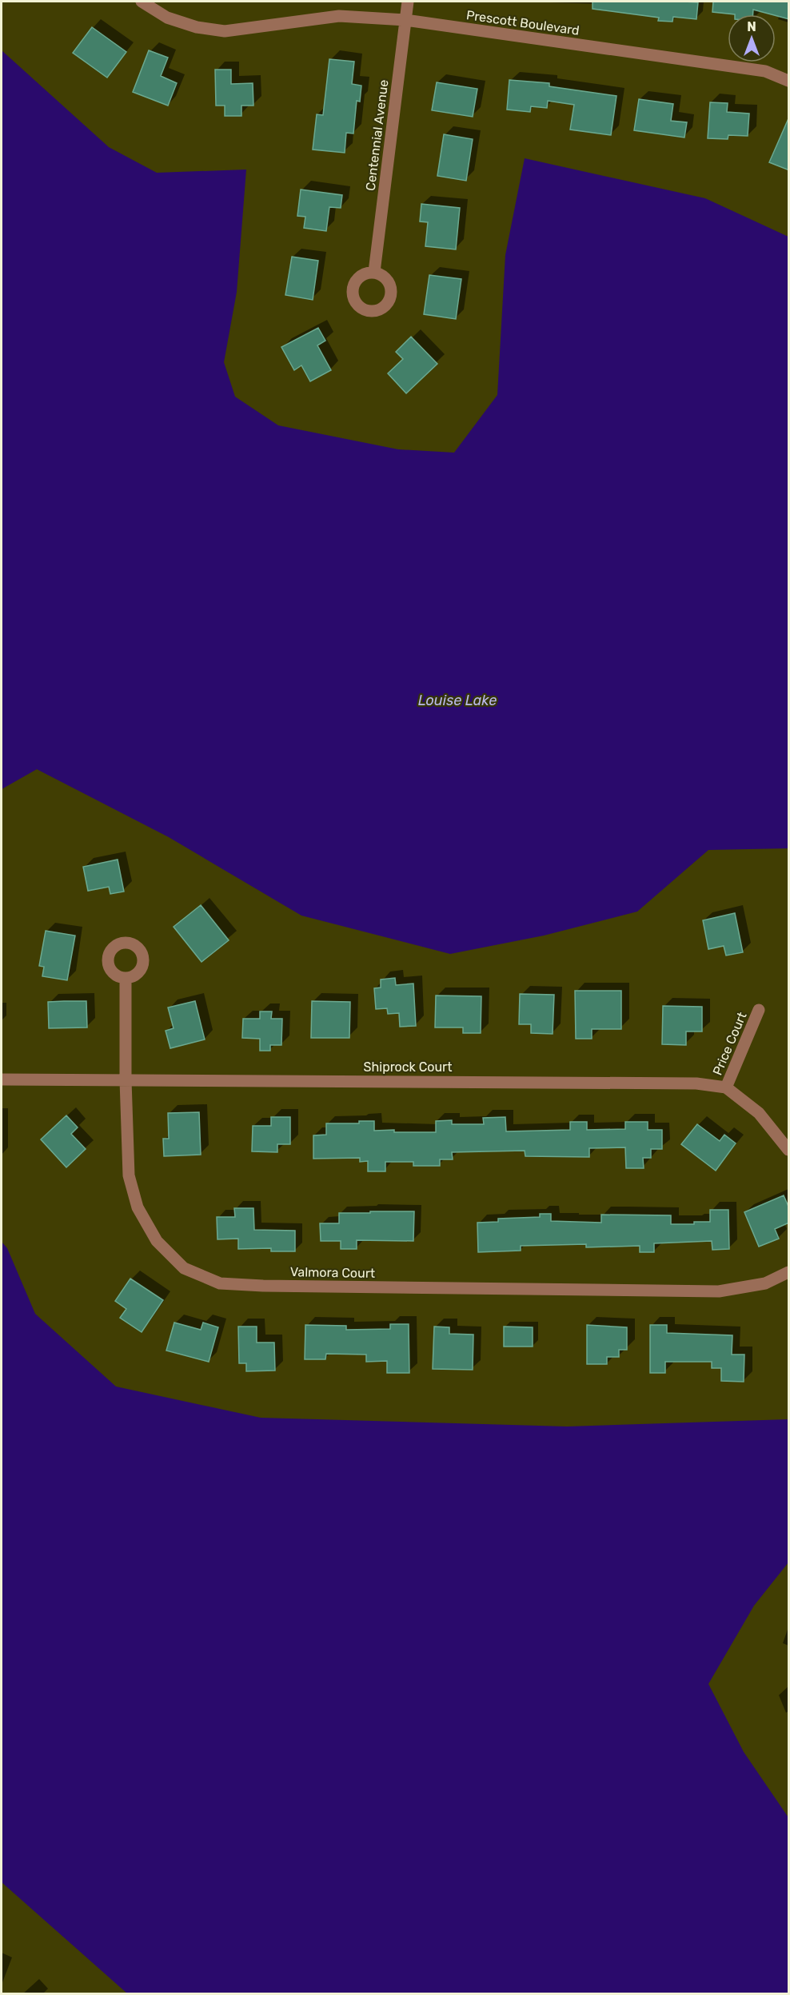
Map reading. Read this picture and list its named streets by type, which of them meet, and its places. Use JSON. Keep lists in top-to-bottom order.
{
  "streets": {
    "street": [
      "Prescott Boulevard",
      "Centennial Avenue",
      "Price Court",
      "Shiprock Court",
      "Valmora Court"
    ]
  },
  "crossings": [
    ["Prescott Boulevard", "Centennial Avenue"],
    ["Price Court", "Shiprock Court"],
    ["Shiprock Court", "Valmora Court"]
  ],
  "water": ["Louise Lake"],
  "north": "top"
}
